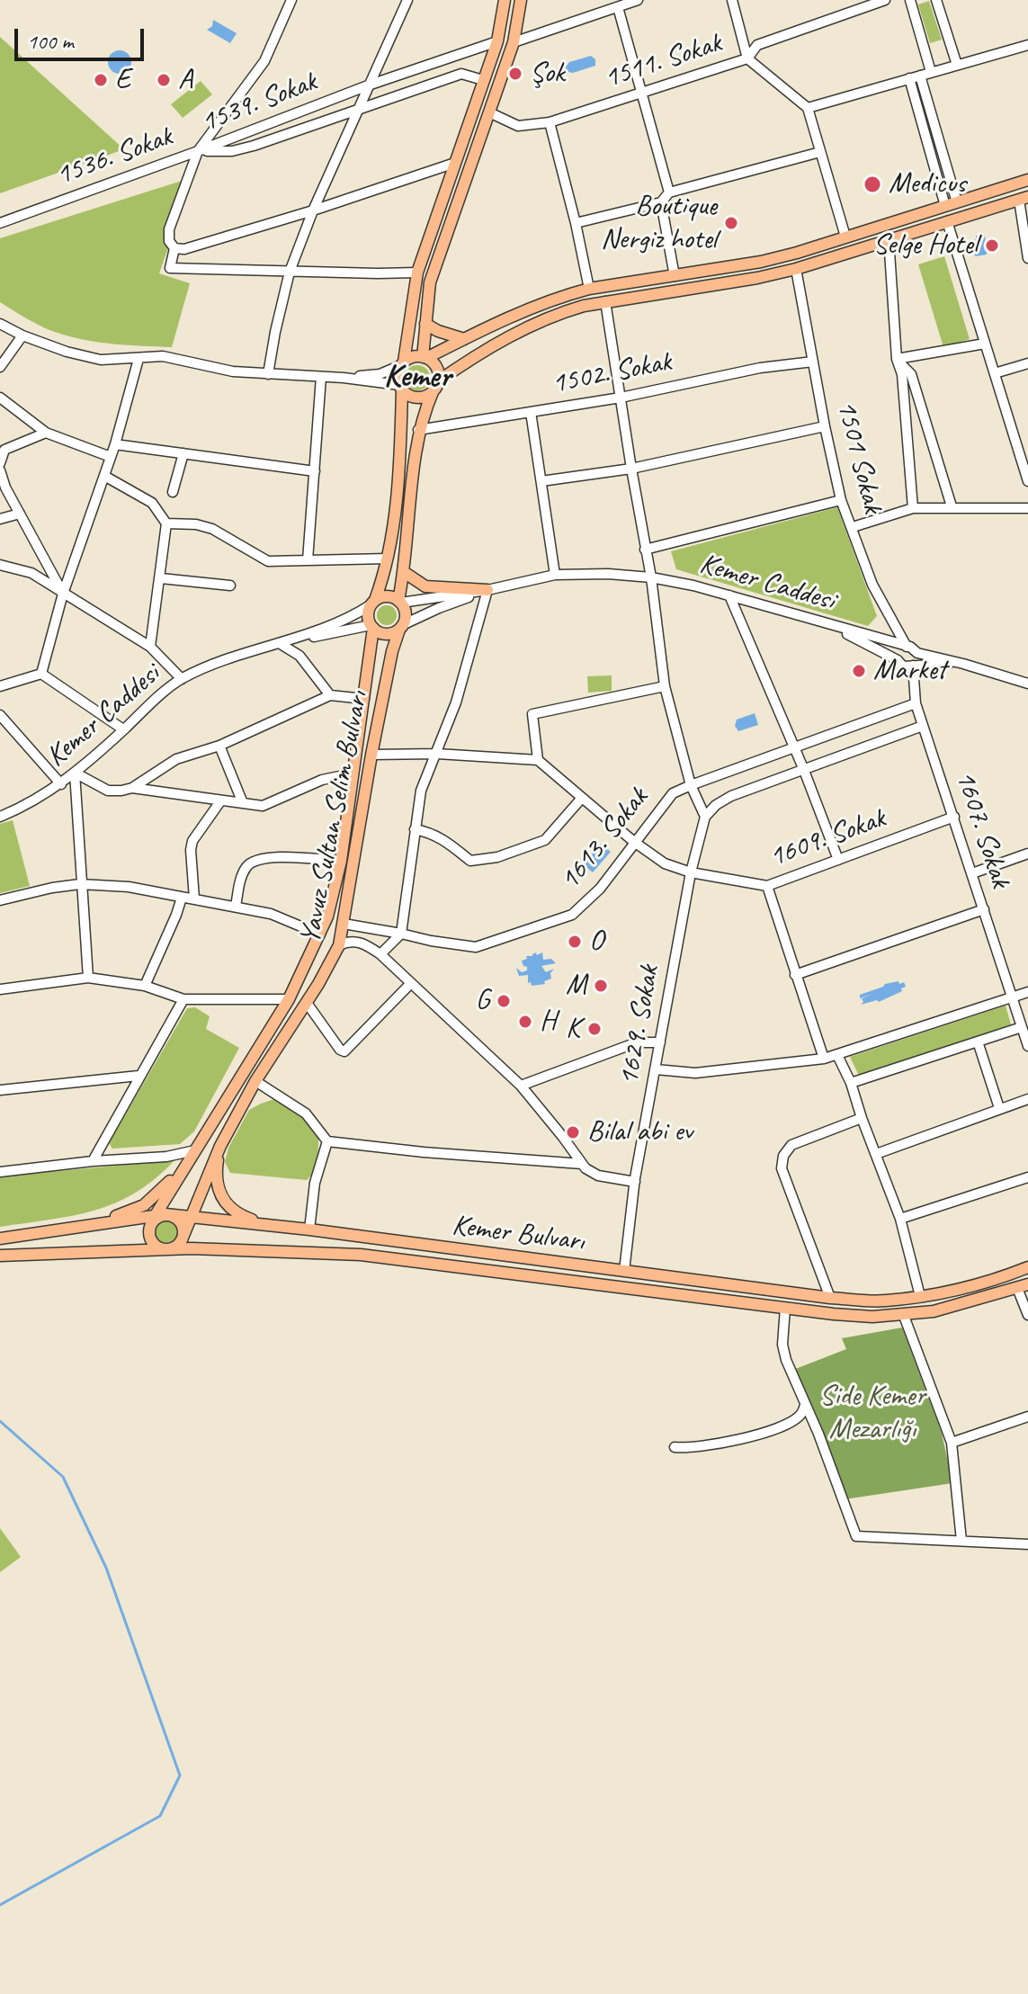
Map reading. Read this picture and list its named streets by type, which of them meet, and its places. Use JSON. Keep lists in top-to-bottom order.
{
  "streets": {
    "main road": ["Yavuz Sultan Selim Bulvarı", "Kemer Bulvarı"],
    "street": [
      "1511. Sokak",
      "1539. Sokak",
      "1536. Sokak",
      "1502. Sokak",
      "1501 Sokak",
      "Kemer Caddesi",
      "1607. Sokak",
      "1609. Sokak",
      "1613. Sokak",
      "1629. Sokak"
    ]
  },
  "crossings": [
    ["1539. Sokak", "1536. Sokak"],
    ["1502. Sokak", "1501 Sokak"],
    ["1501 Sokak", "Kemer Caddesi"],
    ["Kemer Caddesi", "Yavuz Sultan Selim Bulvarı"],
    ["Yavuz Sultan Selim Bulvarı", "1613. Sokak"],
    ["Yavuz Sultan Selim Bulvarı", "Kemer Bulvarı"],
    ["1607. Sokak", "1609. Sokak"],
    ["1607. Sokak", "1613. Sokak"],
    ["1609. Sokak", "1613. Sokak"],
    ["1609. Sokak", "1629. Sokak"],
    ["1629. Sokak", "Kemer Bulvarı"]
  ],
  "districts": ["Kemer"],
  "parks": ["Side Kemer Mezarlığı"],
  "places": [
    "Şok",
    "E",
    "A",
    "Medicus",
    "Boutique Nergiz hotel",
    "Selge Hotel",
    "Market",
    "O",
    "M",
    "G",
    "H",
    "K",
    "Bilal abi ev"
  ],
  "scale_bar": "100 m"
}
